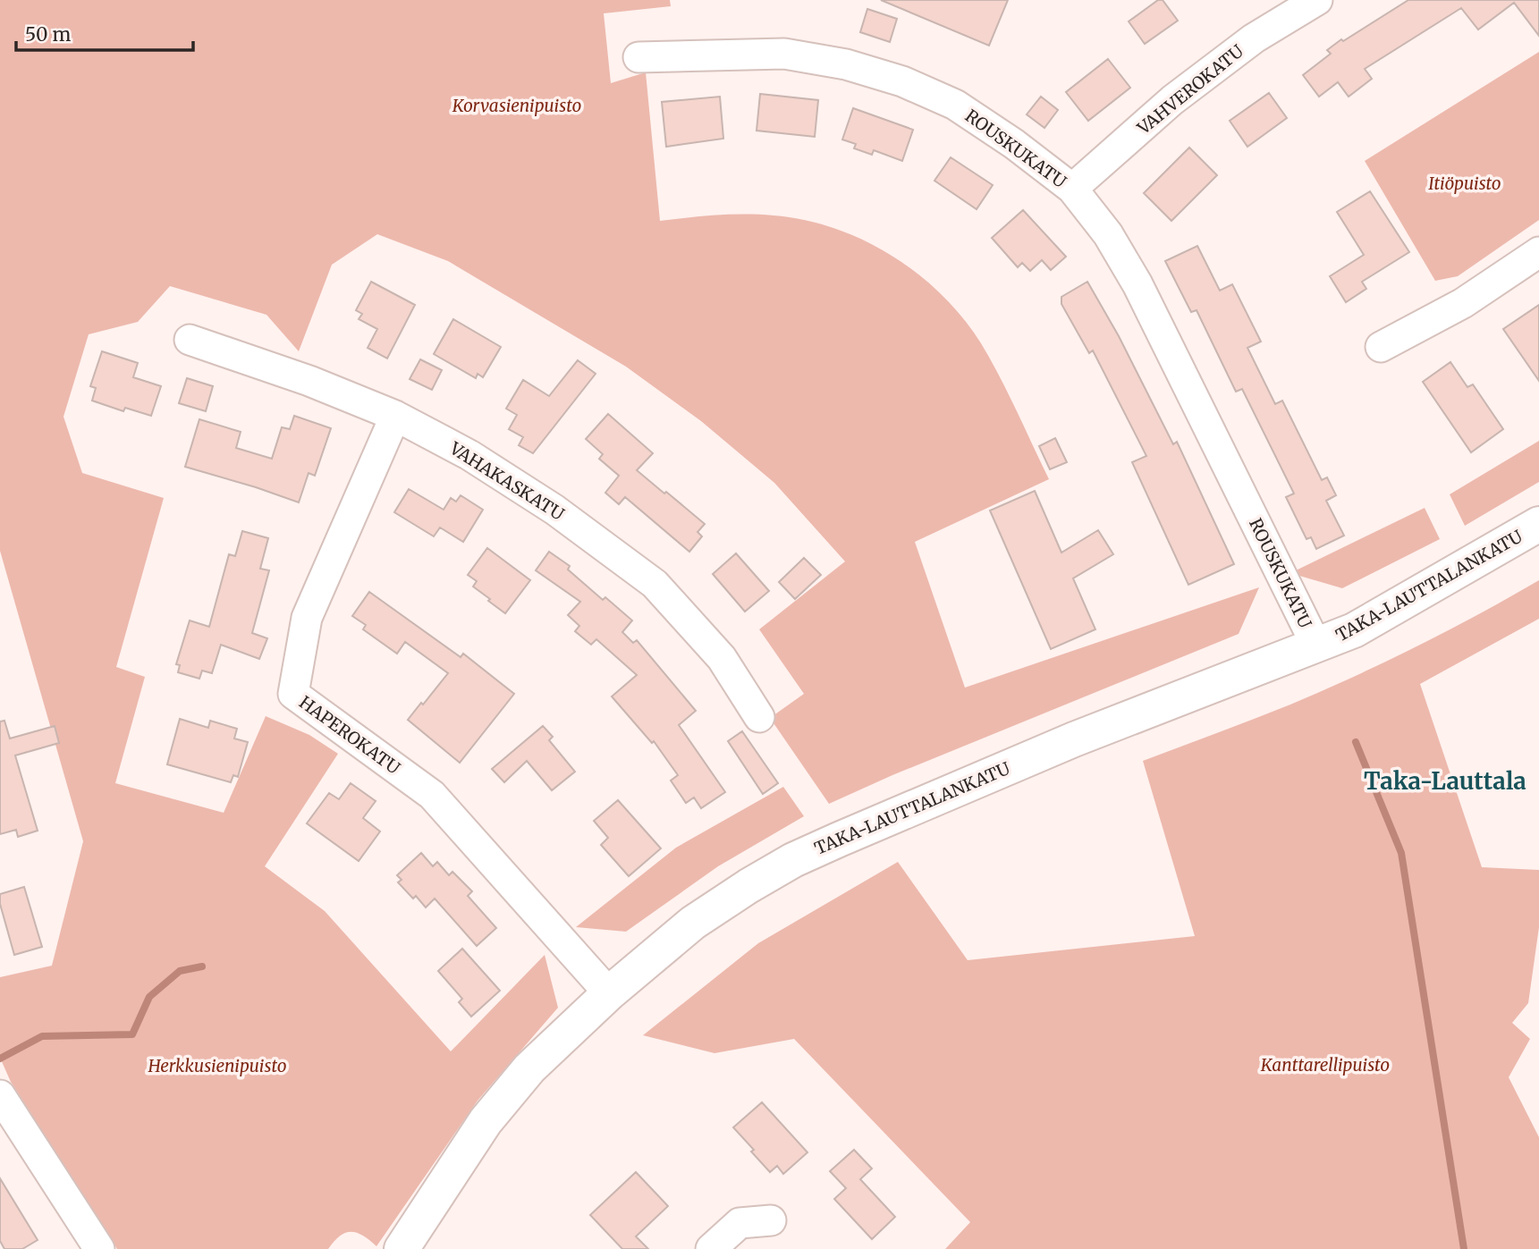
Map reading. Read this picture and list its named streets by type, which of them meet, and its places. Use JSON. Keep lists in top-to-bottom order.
{
  "streets": {
    "main road": ["TAKA-LAUTTALANKATU"],
    "street": [
      "VAHVEROKATU",
      "ROUSKUKATU",
      "VAHAKASKATU",
      "HAPEROKATU"
    ]
  },
  "crossings": [
    ["VAHVEROKATU", "ROUSKUKATU"],
    ["ROUSKUKATU", "TAKA-LAUTTALANKATU"],
    ["VAHAKASKATU", "HAPEROKATU"],
    ["TAKA-LAUTTALANKATU", "HAPEROKATU"]
  ],
  "districts": ["Taka-Lauttala"],
  "parks": [
    "Korvasienipuisto",
    "Itiöpuisto",
    "Kanttarellipuisto",
    "Herkkusienipuisto"
  ],
  "scale_bar": "50 m"
}
